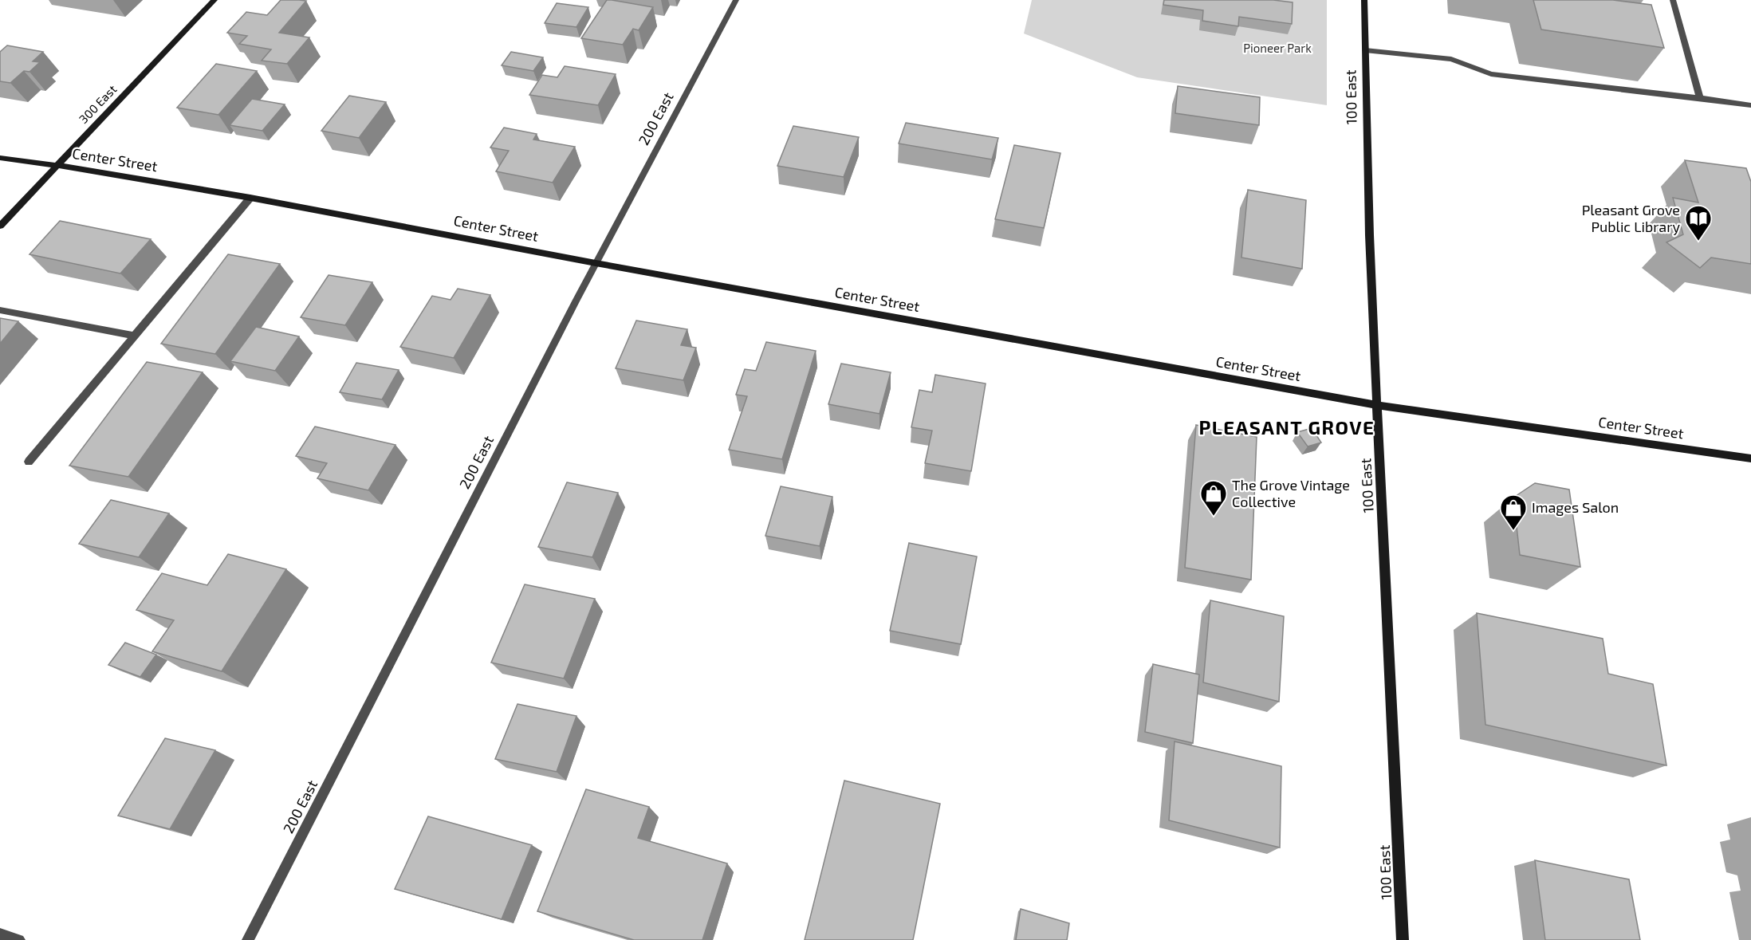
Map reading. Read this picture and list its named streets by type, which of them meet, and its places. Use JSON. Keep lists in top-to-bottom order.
{
  "streets": {
    "street": [
      "100 East",
      "300 East",
      "200 East",
      "Center Street"
    ]
  },
  "crossings": [
    ["100 East", "Center Street"],
    ["300 East", "Center Street"],
    ["200 East", "Center Street"]
  ],
  "districts": ["PLEASANT GROVE"],
  "parks": ["Pioneer Park"],
  "places": {
    "library": ["Pleasant Grove Public Library"],
    "shop": ["The Grove Vintage Collective", "Images Salon"]
  }
}
